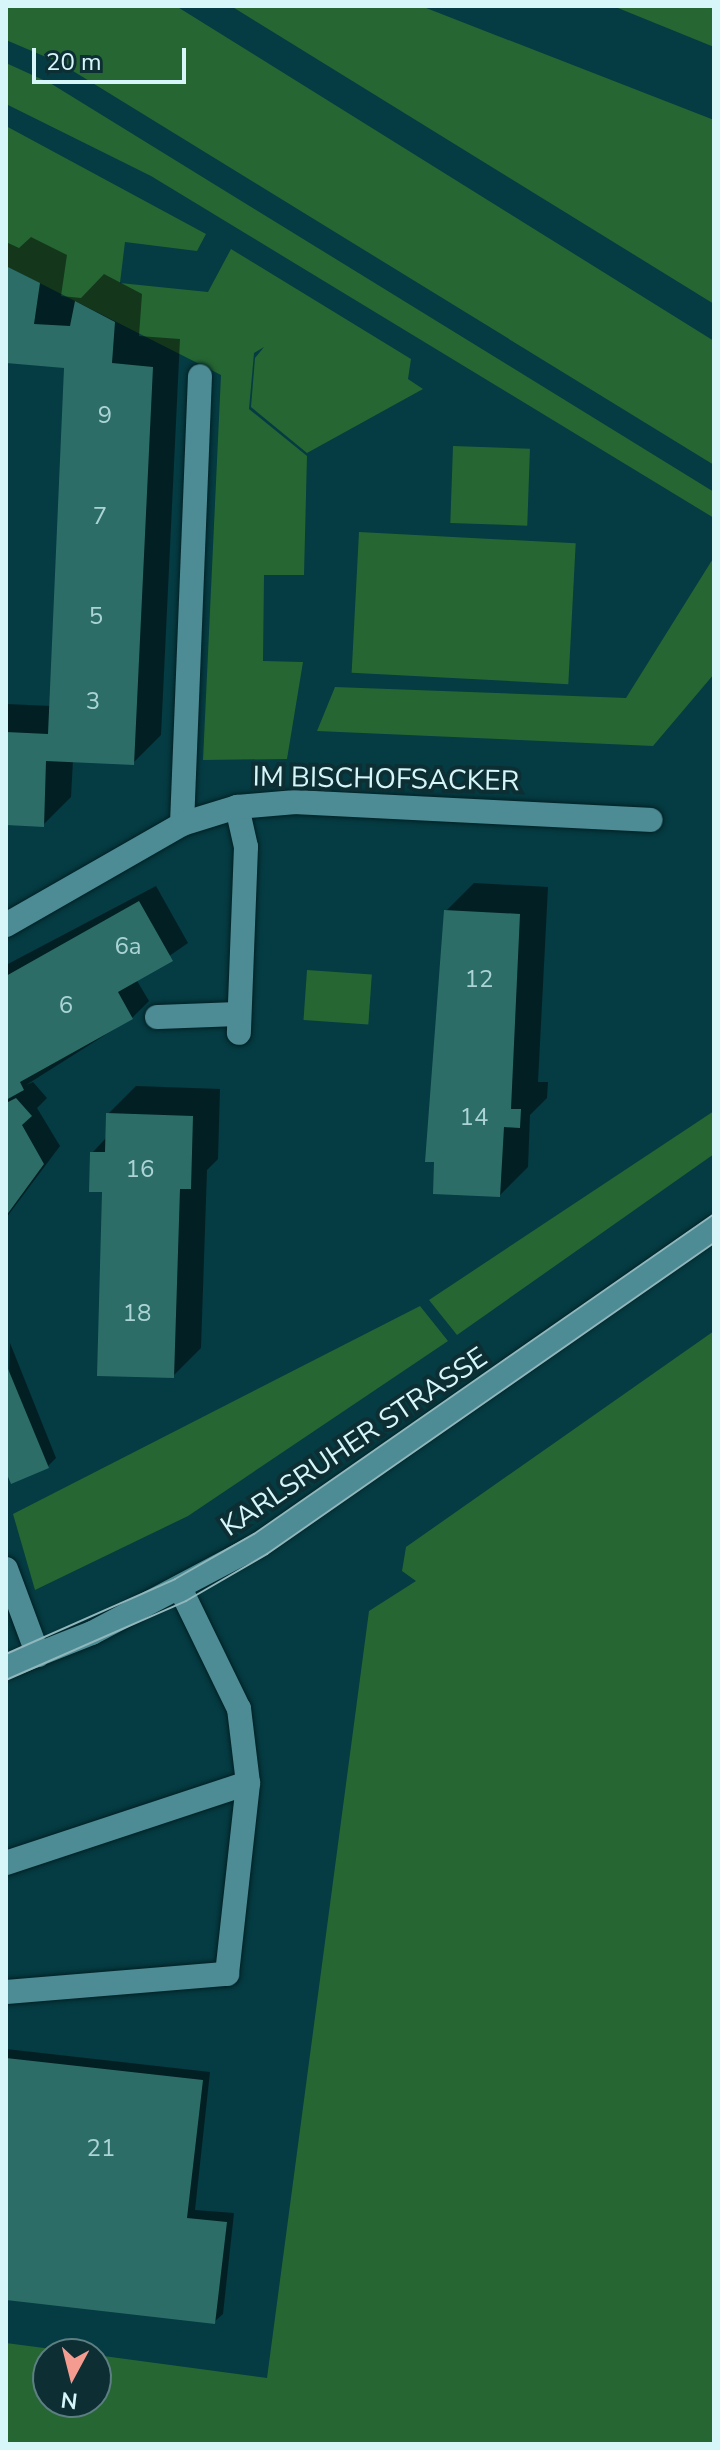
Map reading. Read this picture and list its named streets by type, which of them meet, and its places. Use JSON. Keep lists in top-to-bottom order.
{
  "streets": {
    "street": ["IM BISCHOFSACKER", "KARLSRUHER STRASSE"]
  },
  "house_numbers": [
    "9",
    "7",
    "5",
    "3",
    "6a",
    "12",
    "6",
    "14",
    "16",
    "18",
    "21"
  ],
  "scale_bar": "20 m",
  "north": "bottom"
}
